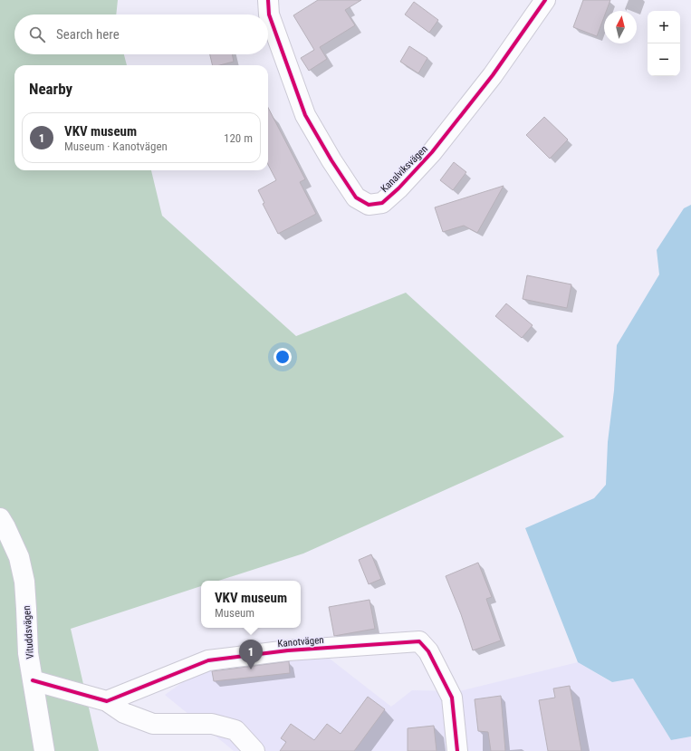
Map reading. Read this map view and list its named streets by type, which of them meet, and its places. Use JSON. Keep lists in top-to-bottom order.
{
  "streets": {
    "street": ["Kanalviksvägen", "Vituddsvägen", "Kanotvägen"]
  },
  "north": "top",
  "page": {
    "map_buttons": ["+", "−"],
    "search": "Search here",
    "heading": "Nearby",
    "list": [
      {
        "mark": "1",
        "name": "VKV museum",
        "note": "Museum · Kanotvägen",
        "value": "120 m"
      }
    ],
    "popup": ["VKV museum", "Museum"],
    "pins": "1"
  }
}
